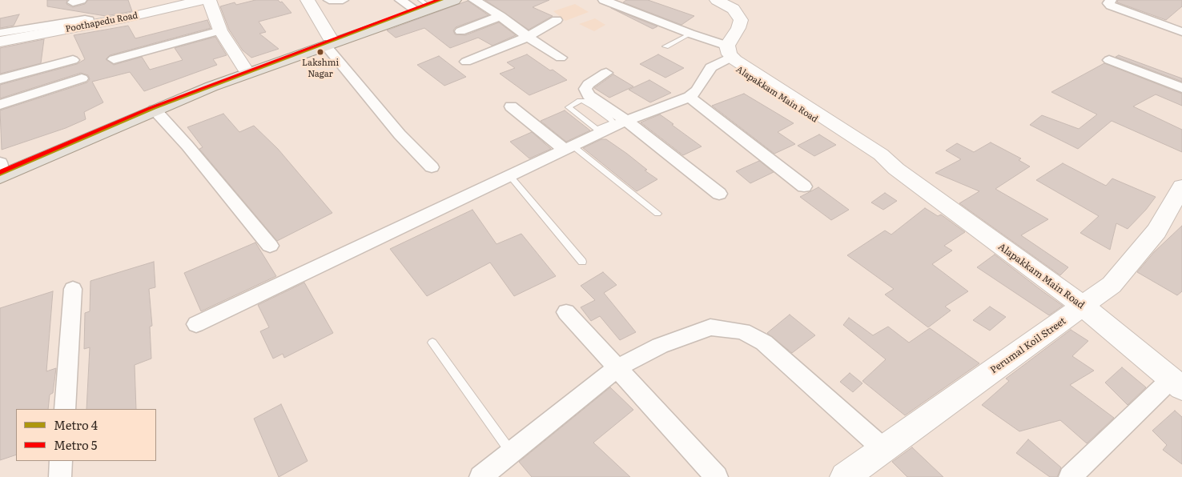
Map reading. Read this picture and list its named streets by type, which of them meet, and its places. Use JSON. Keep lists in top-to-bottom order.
{
  "streets": {
    "street": ["Poothapedu Road", "Alapakkam Main Road", "Perumal Koil Street"]
  },
  "crossings": [
    ["Alapakkam Main Road", "Perumal Koil Street"]
  ],
  "places": ["Lakshmi Nagar"],
  "lines": ["metro line 4", "metro line 5"],
  "legend": ["Metro 4", "Metro 5"]
}
